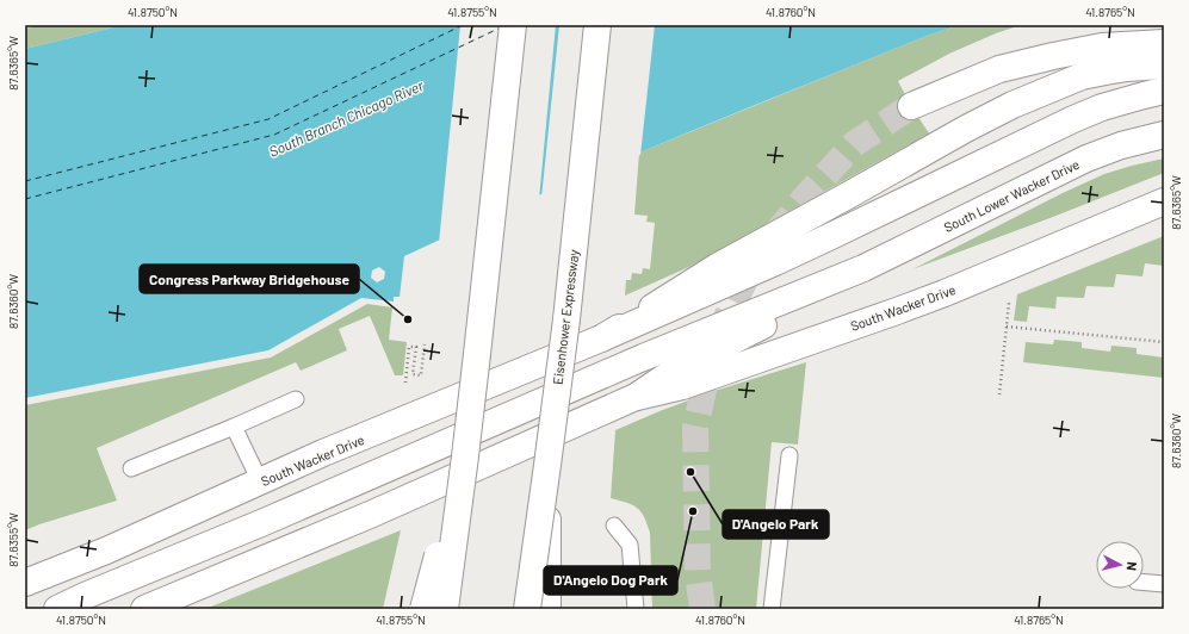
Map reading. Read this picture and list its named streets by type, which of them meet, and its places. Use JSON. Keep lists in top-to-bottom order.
{
  "streets": {
    "main road": ["South Lower Wacker Drive", "South Wacker Drive", "Eisenhower Expressway"]
  },
  "water": ["South Branch Chicago River"],
  "places": ["Congress Parkway Bridgehouse", "D'Angelo Park", "D'Angelo Dog Park"],
  "north": "right",
  "coordinates": [
    "41.8750°N",
    "41.8755°N",
    "41.8760°N",
    "41.8765°N",
    "87.6365°W",
    "87.6360°W",
    "87.6355°W"
  ]
}
